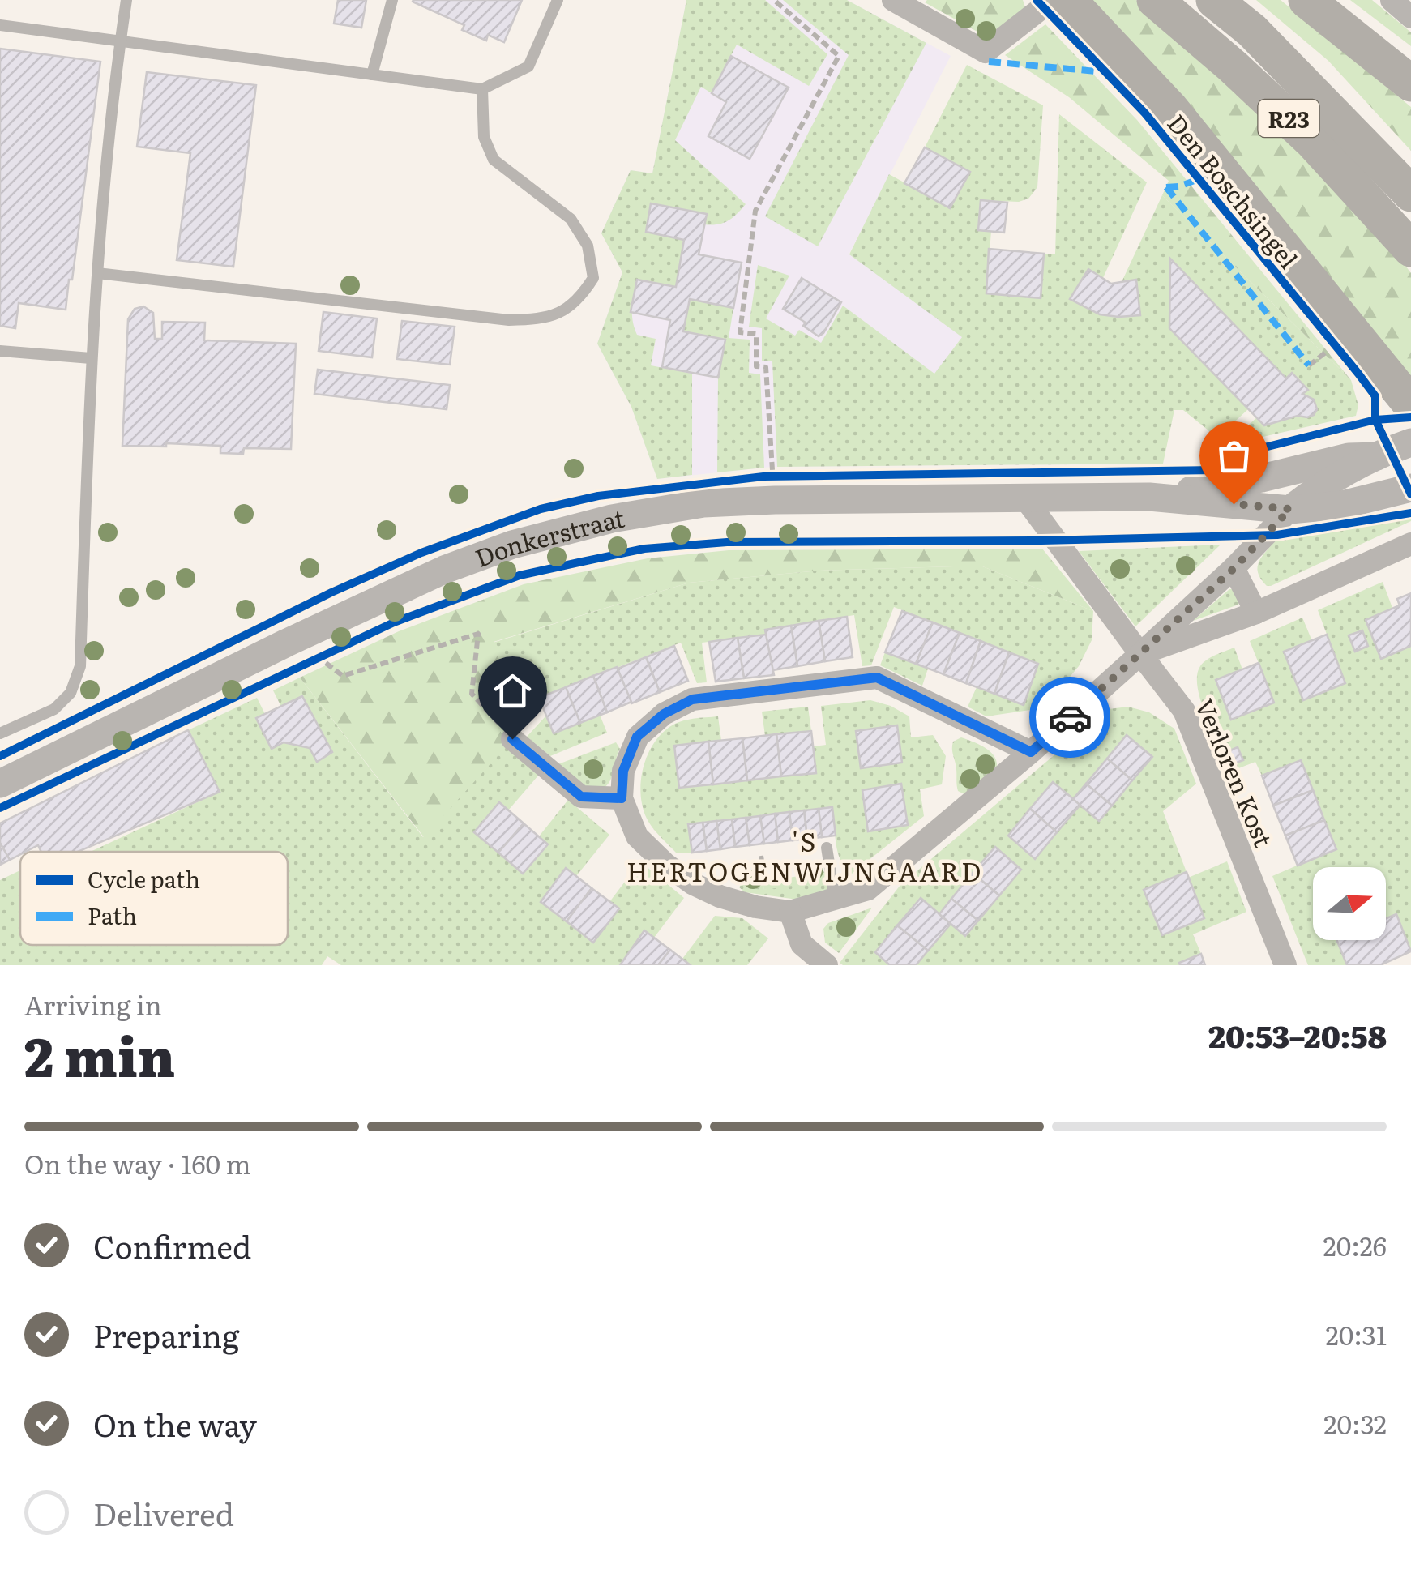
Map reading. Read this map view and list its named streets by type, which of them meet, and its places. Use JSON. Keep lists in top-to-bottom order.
{
  "streets": {
    "main road": ["R23"],
    "street": ["Donkerstraat", "Verloren Kost"],
    "cycle path": ["Den Boschsingel"]
  },
  "crossings": [
    ["Donkerstraat", "Verloren Kost"]
  ],
  "districts": ["'S HERTOGENWIJNGAARD"],
  "legend": ["Cycle path", "Path"],
  "north": "right",
  "page": {
    "heading": ["2 min", "Arriving in", "20:53–20:58"],
    "bar": "On the way · 160 m",
    "list": [
      ["Confirmed", "20:26"],
      ["Preparing", "20:31"],
      ["On the way", "20:32"],
      "Delivered"
    ]
  }
}
